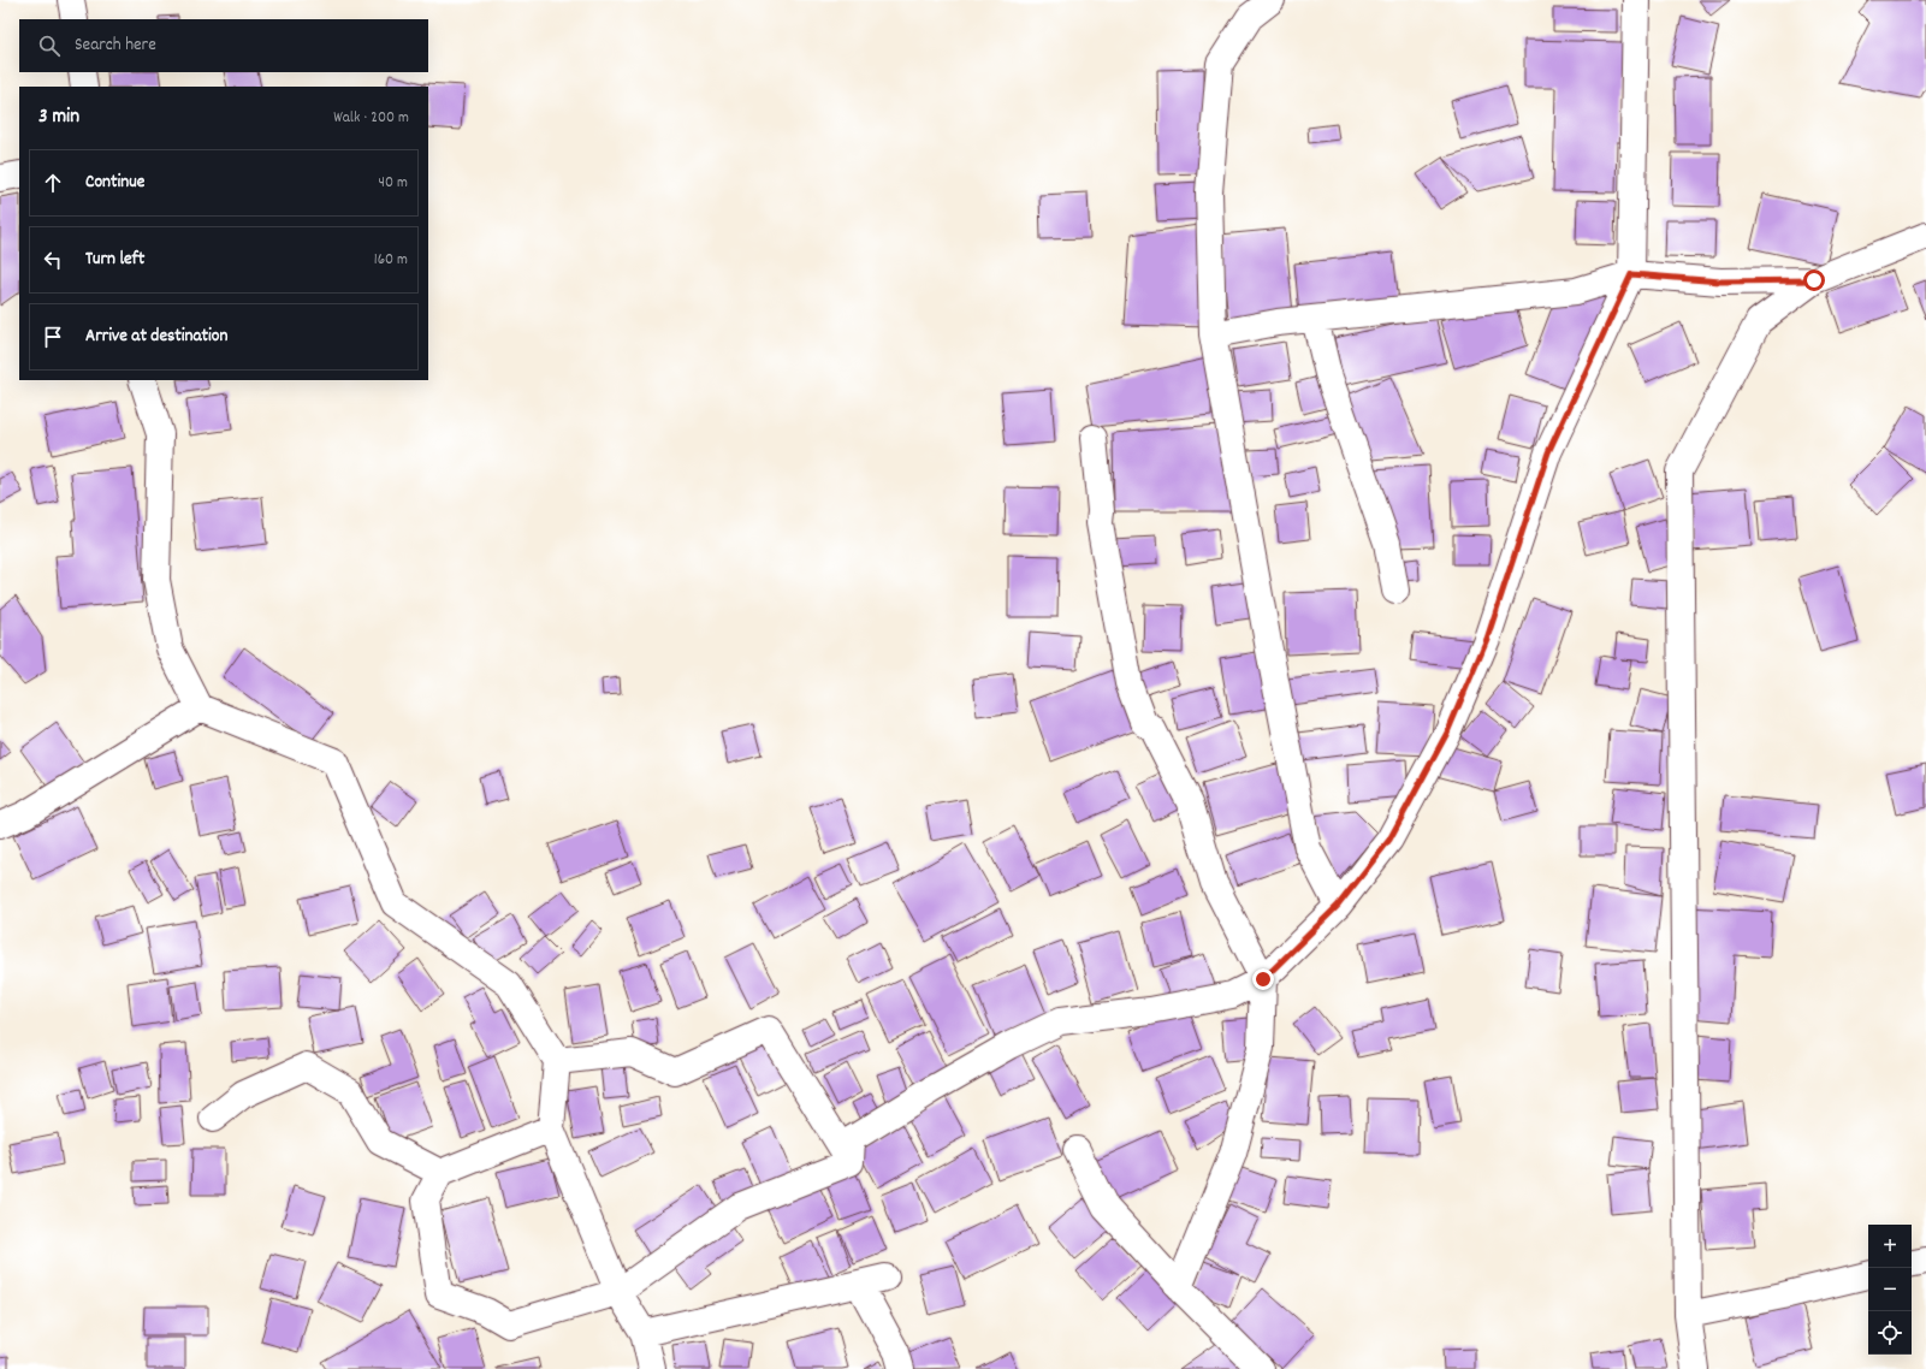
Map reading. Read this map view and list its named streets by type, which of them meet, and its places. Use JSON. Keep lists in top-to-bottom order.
{
  "page": {
    "search": "Search here",
    "heading": ["3 min", "Walk · 200 m"],
    "list": [
      ["Continue", "40 m"],
      ["Turn left", "160 m"],
      "Arrive at destination"
    ],
    "map_buttons": ["+", "−"]
  }
}
